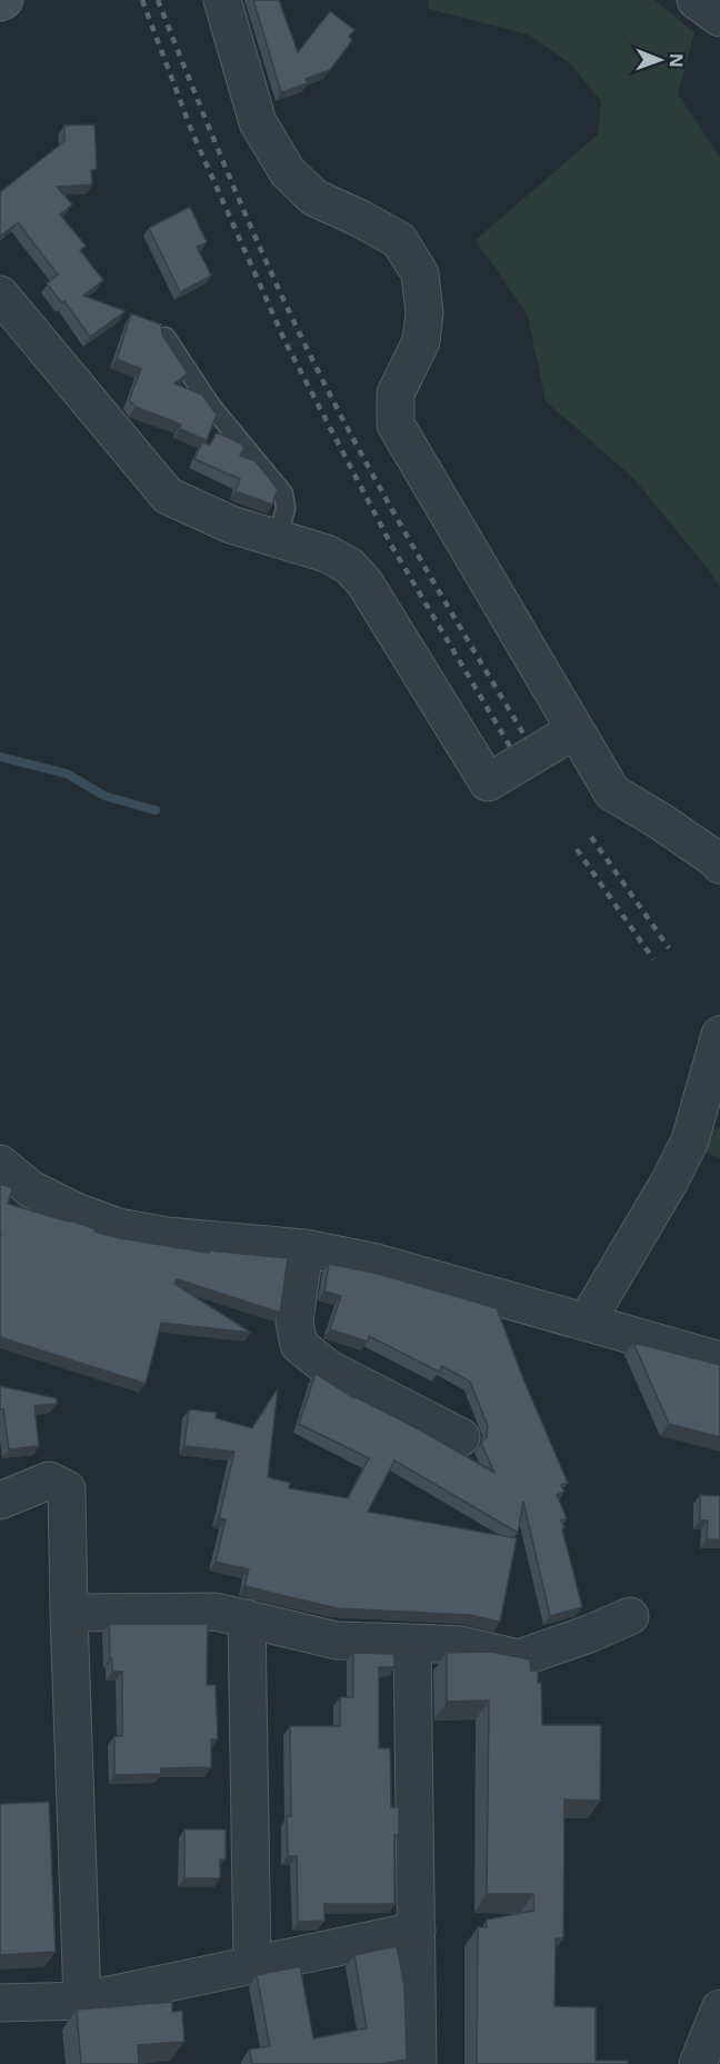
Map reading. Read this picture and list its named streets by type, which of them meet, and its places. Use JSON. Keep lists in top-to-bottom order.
{
  "north": "right"
}
